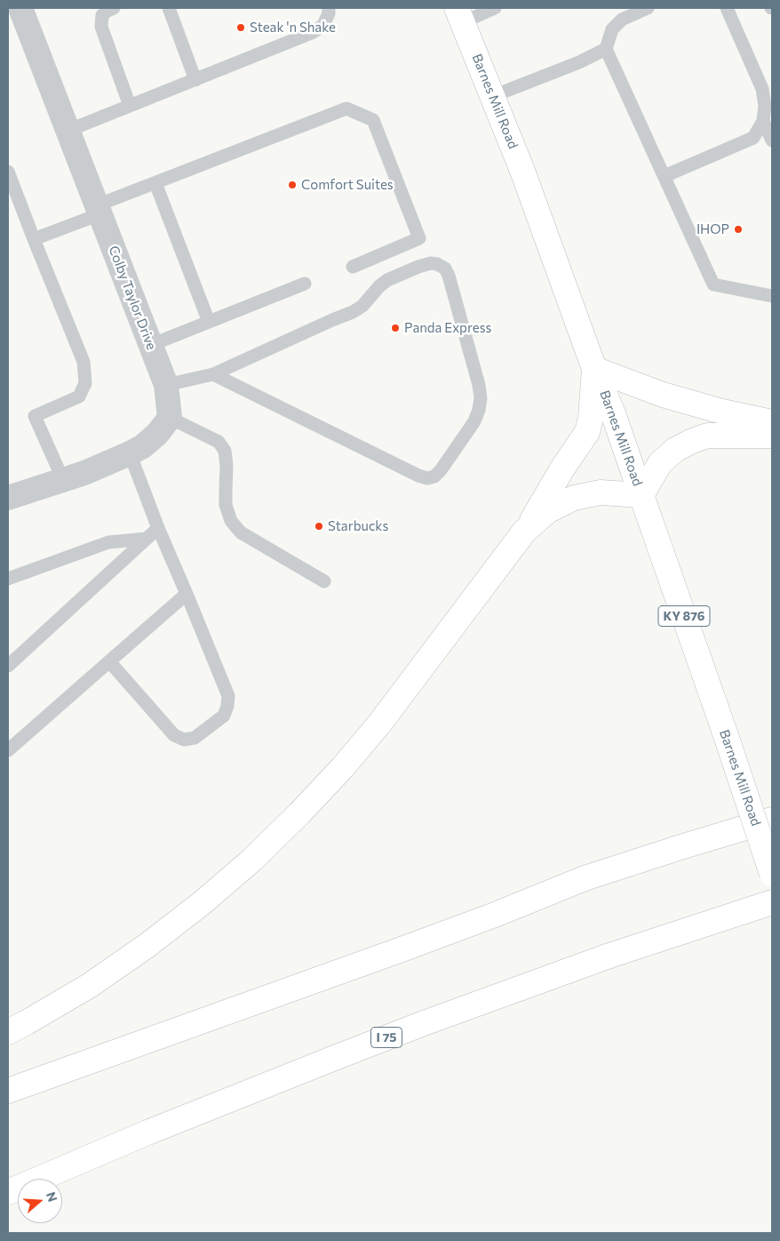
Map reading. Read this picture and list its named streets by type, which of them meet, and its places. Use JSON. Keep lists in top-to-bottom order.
{
  "streets": {
    "main road": ["Barnes Mill Road", "KY 876", "I 75"],
    "street": ["Colby Taylor Drive"]
  },
  "places": [
    "Steak 'n Shake",
    "Comfort Suites",
    "IHOP",
    "Panda Express",
    "Starbucks"
  ],
  "north": "right"
}
